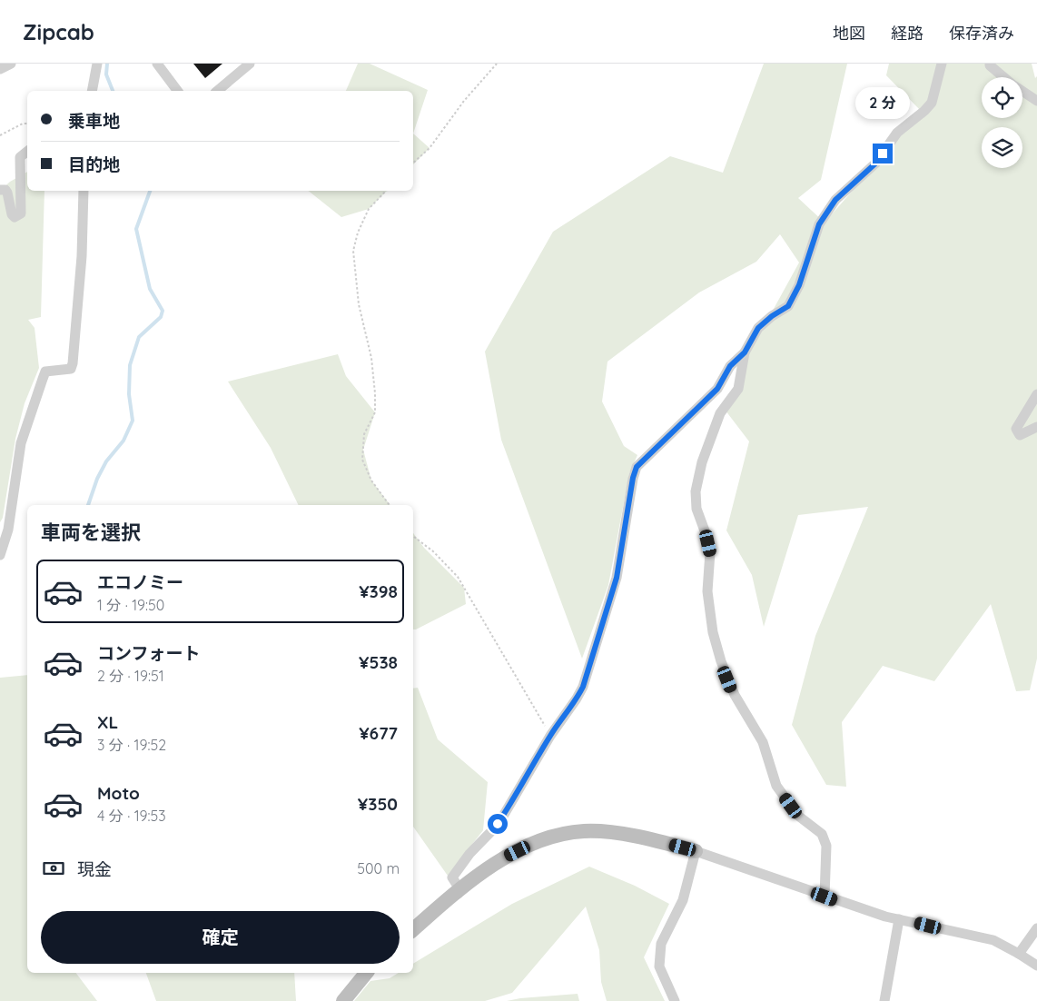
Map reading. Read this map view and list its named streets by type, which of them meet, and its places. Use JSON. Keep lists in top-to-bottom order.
{
  "page": {
    "header": "Zipcab",
    "nav": ["地図", "経路", "保存済み"],
    "bubble": "2 分",
    "banner": ["乗車地", "目的地"],
    "heading": "車両を選択",
    "list": [
      {
        "name": "エコノミー",
        "note": "1 分 · 19:50",
        "value": "¥398"
      },
      {
        "name": "コンフォート",
        "note": "2 分 · 19:51",
        "value": "¥538"
      },
      {
        "name": "XL",
        "note": "3 分 · 19:52",
        "value": "¥677"
      },
      {
        "name": "Moto",
        "note": "4 分 · 19:53",
        "value": "¥350"
      }
    ],
    "pay": ["現金", "500 m"],
    "buttons": "確定"
  }
}
